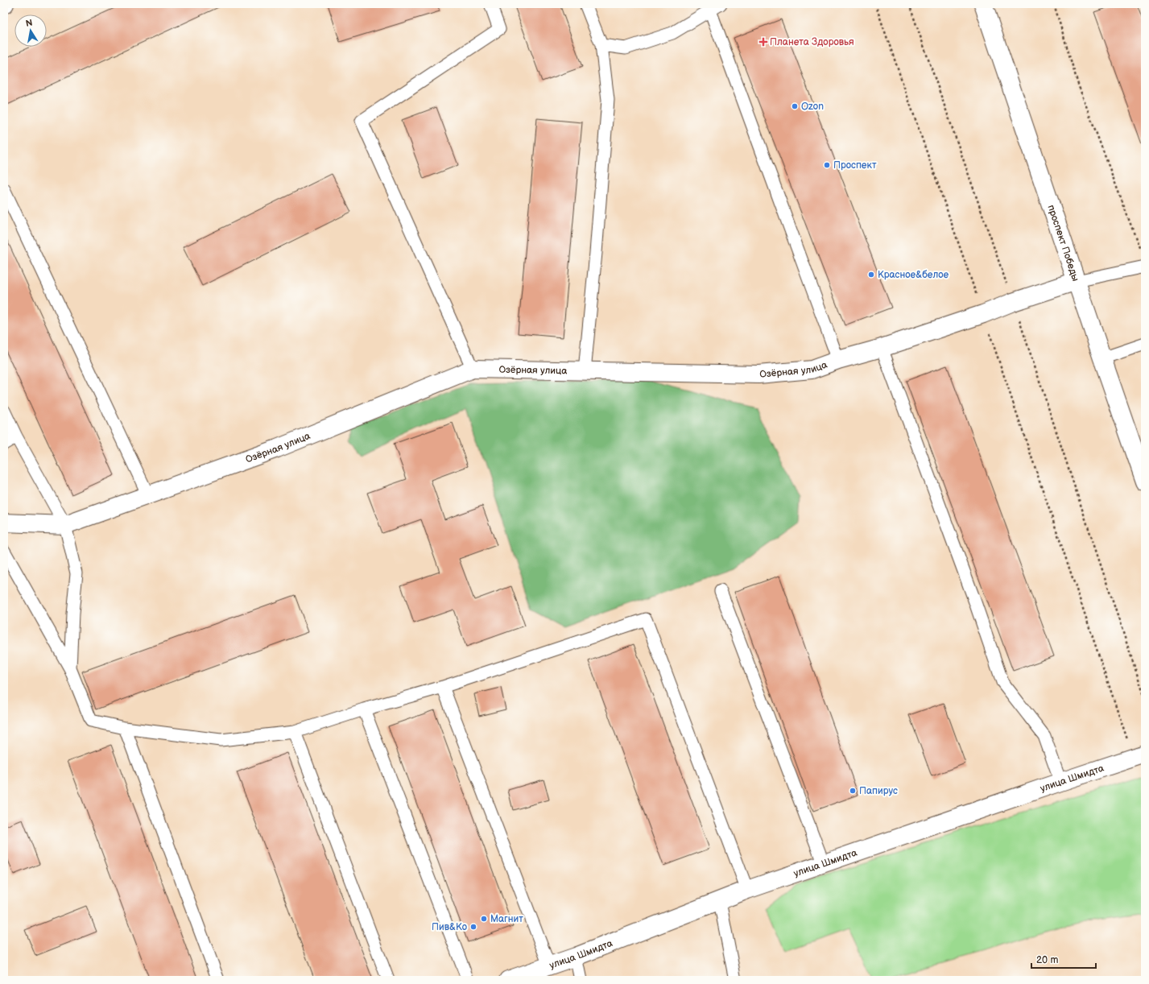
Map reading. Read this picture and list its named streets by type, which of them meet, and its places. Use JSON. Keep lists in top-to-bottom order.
{
  "streets": {
    "street": ["проспект Победы", "Озёрная улица", "улица Шмидта"]
  },
  "crossings": [
    ["проспект Победы", "Озёрная улица"]
  ],
  "places": {
    "health": ["Планета Здоровья"],
    "other": [
      "Ozon",
      "Проспект",
      "Красное&белое",
      "Папирус",
      "Магнит",
      "Пив&Ко"
    ]
  },
  "scale_bar": "20 m",
  "north": "top"
}
